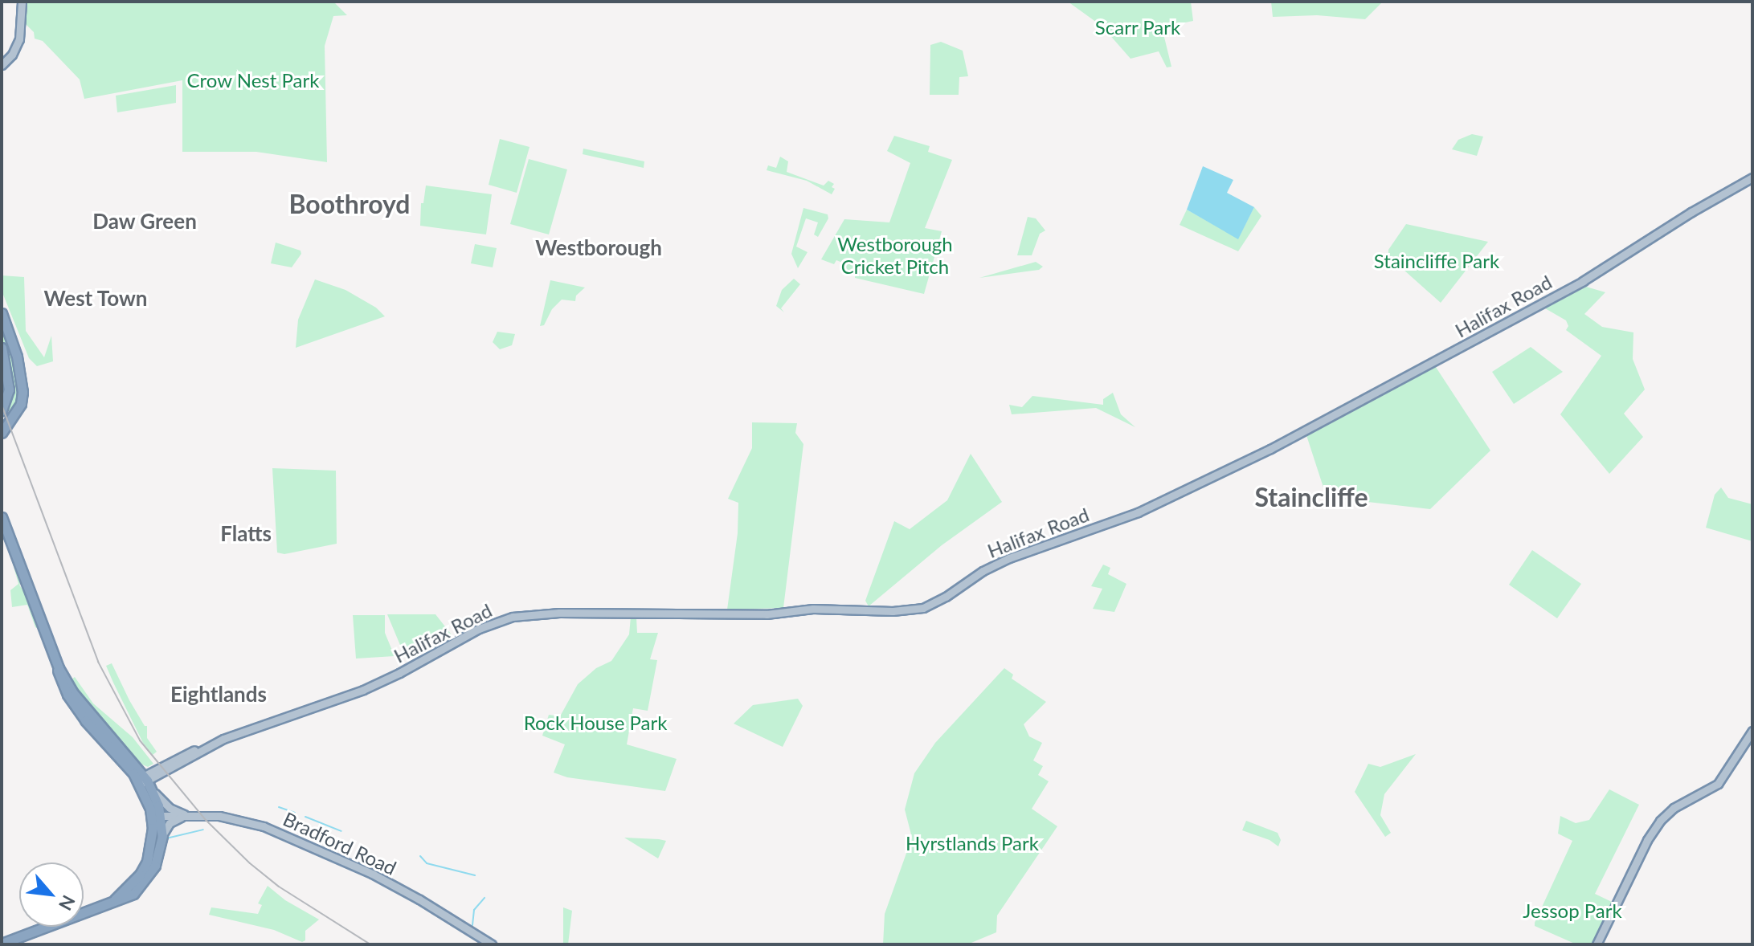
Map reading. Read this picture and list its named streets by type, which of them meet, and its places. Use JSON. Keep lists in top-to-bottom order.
{
  "streets": {
    "main road": ["Halifax Road", "Bradford Road"]
  },
  "districts": [
    "Boothroyd",
    "Daw Green",
    "Westborough",
    "West Town",
    "Staincliffe",
    "Flatts",
    "Eightlands"
  ],
  "parks": [
    "Scarr Park",
    "Crow Nest Park",
    "Westborough Cricket Pitch",
    "Staincliffe Park",
    "Rock House Park",
    "Hyrstlands Park",
    "Jessop Park"
  ],
  "north": "bottom right"
}
